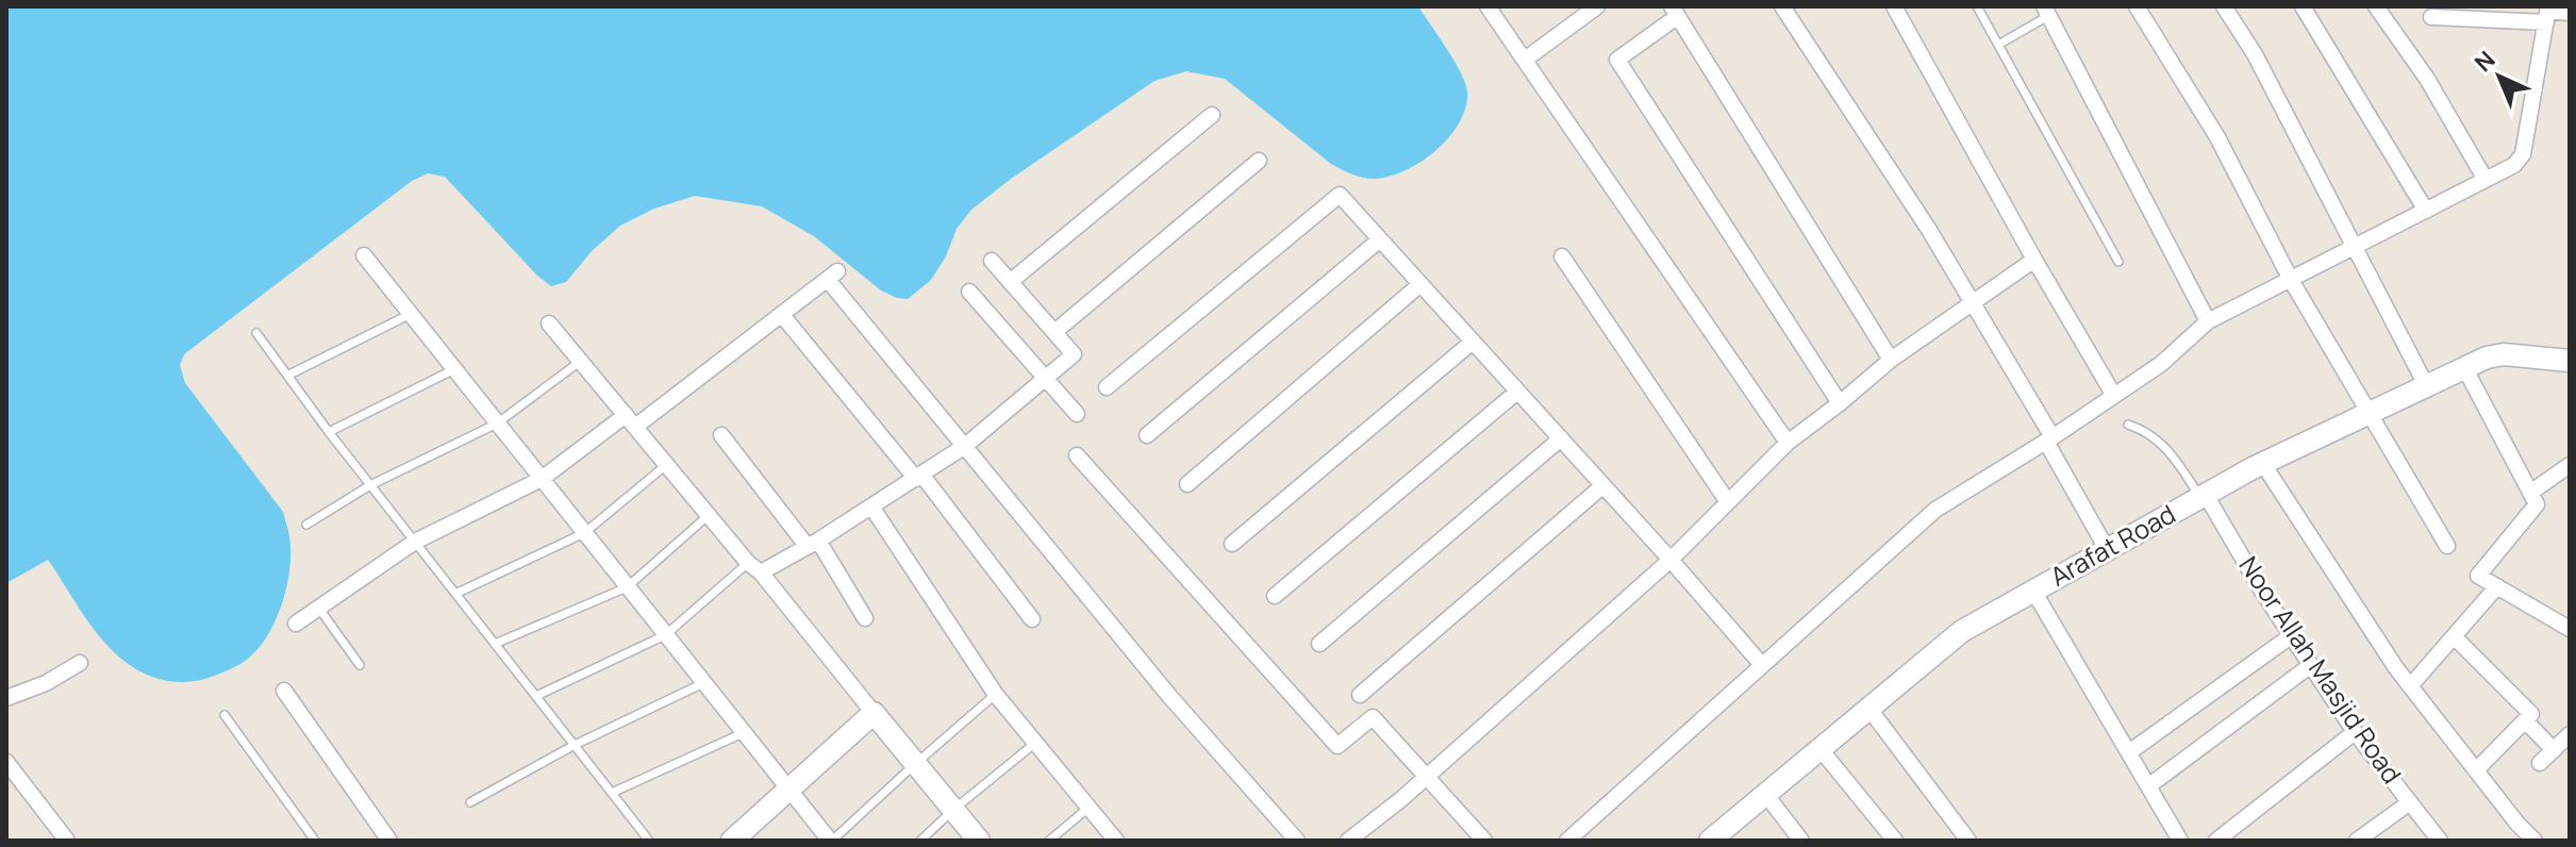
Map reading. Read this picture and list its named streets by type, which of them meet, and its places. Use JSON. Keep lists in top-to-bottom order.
{
  "streets": {
    "street": ["Arafat Road", "Noor Allah Masjid Road"]
  },
  "crossings": [
    ["Arafat Road", "Noor Allah Masjid Road"]
  ],
  "north": "top left"
}
